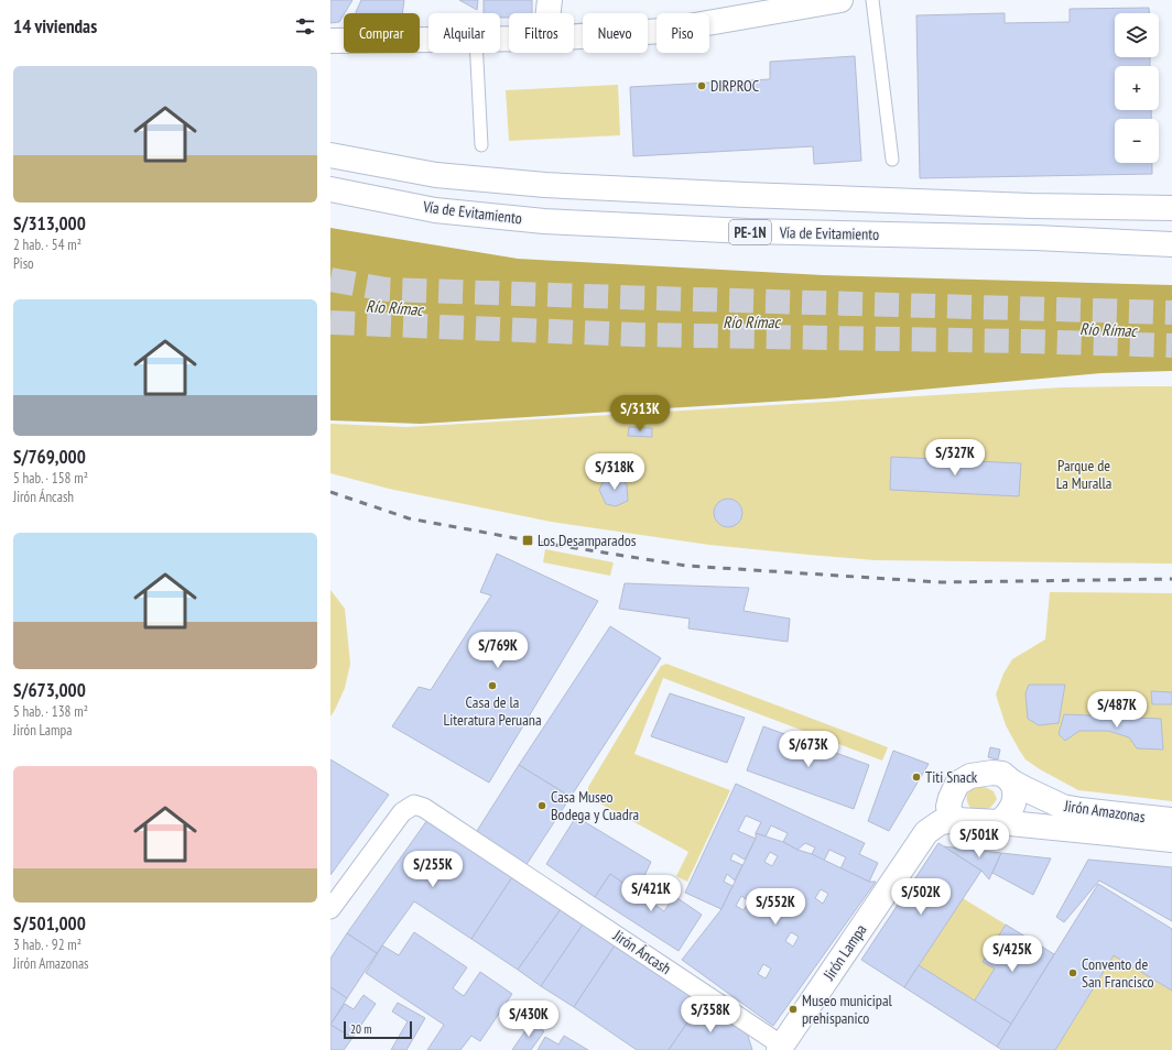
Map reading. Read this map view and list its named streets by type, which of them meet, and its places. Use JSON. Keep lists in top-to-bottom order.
{
  "streets": {
    "main road": [
      "Vía de Evitamiento",
      "PE-1N",
      "Jirón Amazonas",
      "Jirón Lampa"
    ],
    "street": ["Jirón Áncash"]
  },
  "crossings": [
    ["Jirón Amazonas", "Jirón Lampa"],
    ["Jirón Áncash", "Jirón Lampa"]
  ],
  "water": ["Río Rímac"],
  "parks": ["Parque de La Muralla"],
  "places": {
    "other": [
      "DIRPROC",
      "Casa de la Literatura Peruana",
      "Titi Snack",
      "Casa Museo Bodega y Cuadra",
      "Convento de San Francisco",
      "Museo municipal prehispanico"
    ],
    "transit": ["Los Desamparados"]
  },
  "scale_bar": "20 m",
  "page": {
    "heading": "14 viviendas",
    "map_buttons": ["+", "−"],
    "chip": [
      "Comprar",
      "Alquilar",
      "Filtros",
      "Nuevo",
      "Piso"
    ],
    "list": [
      {
        "name": "S/313,000",
        "note": "2 hab. · 54 m² · Piso"
      },
      {
        "name": "S/769,000",
        "note": "5 hab. · 158 m² · Jirón Áncash"
      },
      {
        "name": "S/673,000",
        "note": "5 hab. · 138 m² · Jirón Lampa"
      },
      {
        "name": "S/501,000",
        "note": "3 hab. · 92 m² · Jirón Amazonas"
      }
    ],
    "price": [
      "S/313K",
      "S/327K",
      "S/318K",
      "S/769K",
      "S/487K",
      "S/673K",
      "S/501K",
      "S/255K",
      "S/421K",
      "S/502K",
      "S/552K",
      "S/425K",
      "S/358K",
      "S/430K"
    ],
    "scale": "20 m"
  }
}
